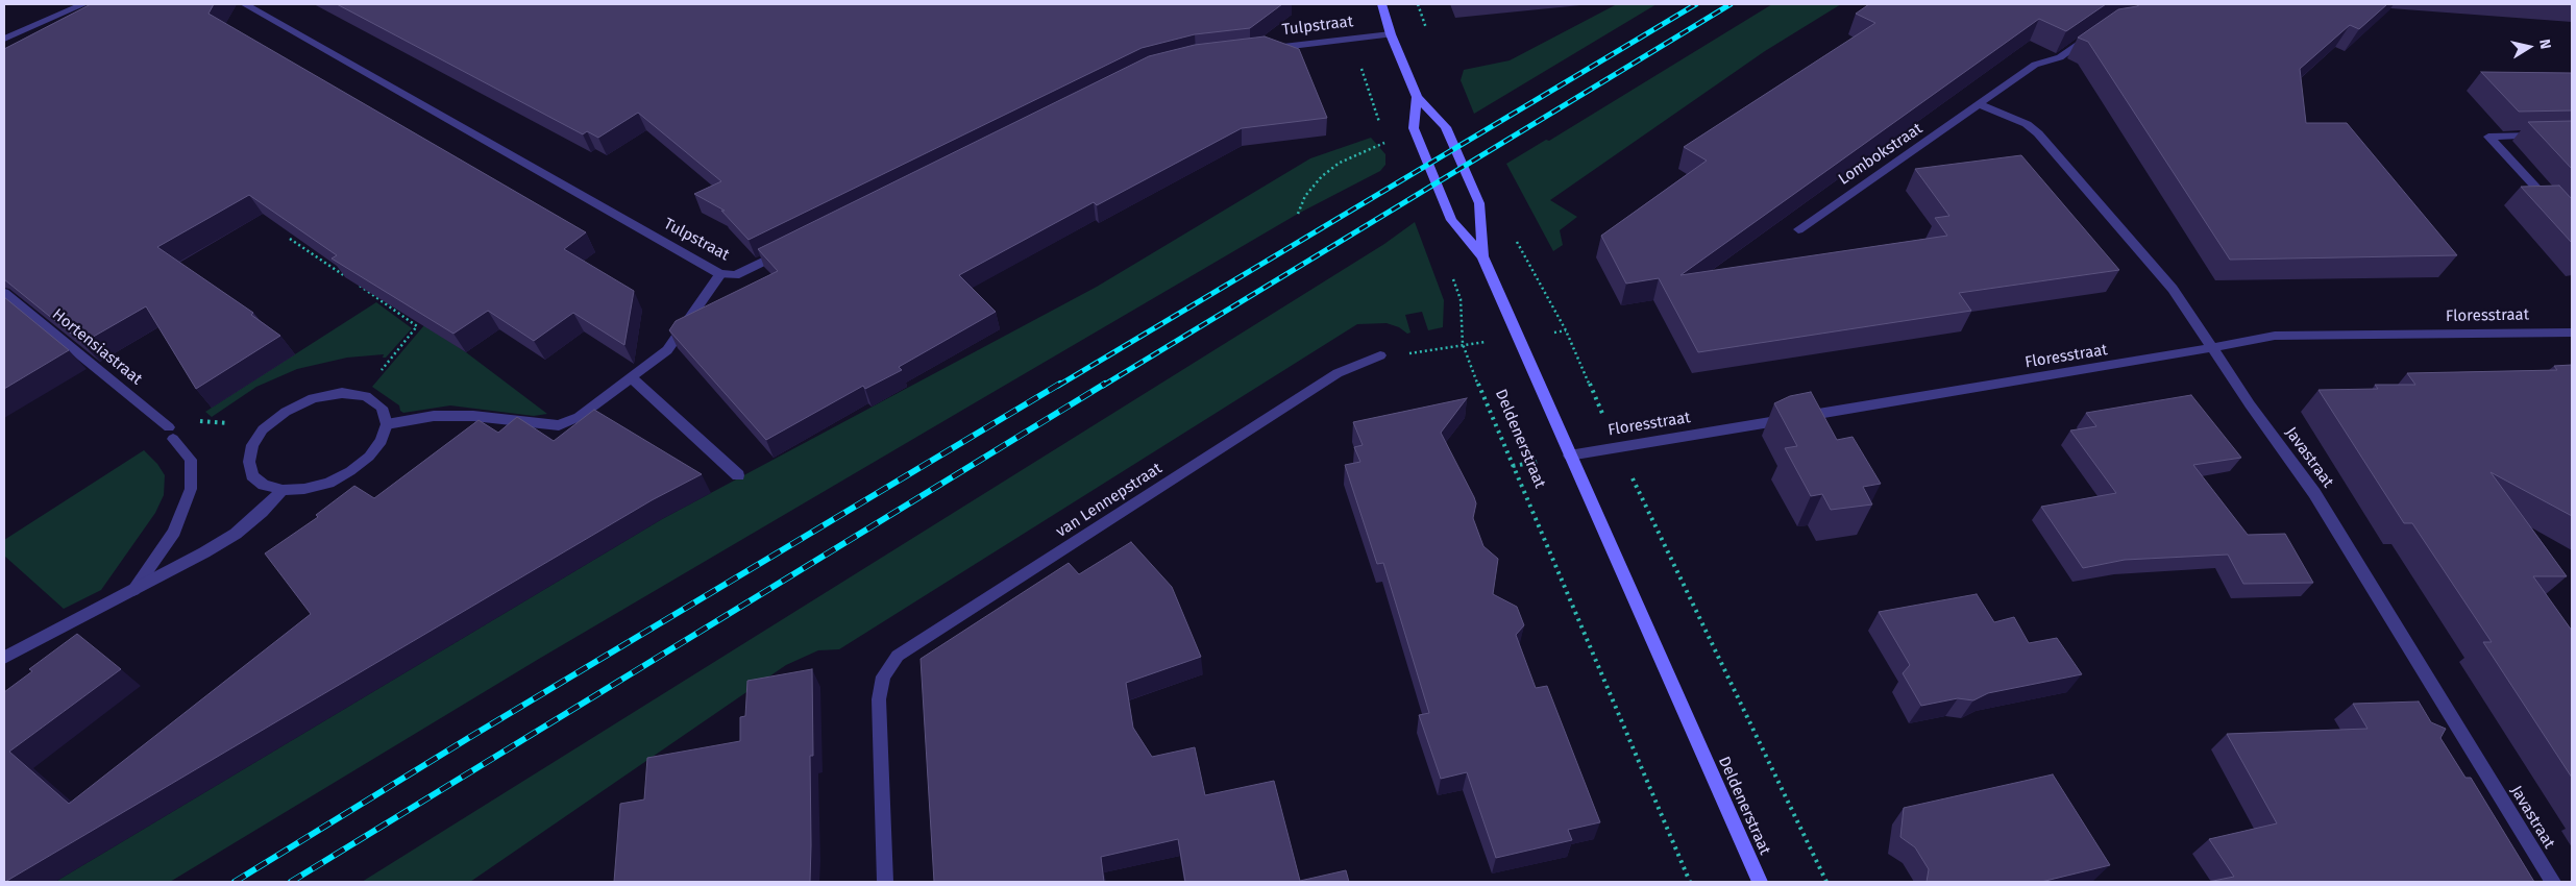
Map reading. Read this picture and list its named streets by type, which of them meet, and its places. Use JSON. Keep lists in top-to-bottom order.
{
  "streets": {
    "main road": ["Deldenerstraat"],
    "street": [
      "Tulpstraat",
      "Lombokstraat",
      "Floresstraat",
      "Hortensiastraat",
      "Javastraat",
      "van Lennepstraat"
    ]
  },
  "crossings": [
    ["Tulpstraat", "Deldenerstraat"],
    ["Lombokstraat", "Javastraat"],
    ["Floresstraat", "Deldenerstraat"],
    ["Floresstraat", "Javastraat"]
  ],
  "north": "right"
}
